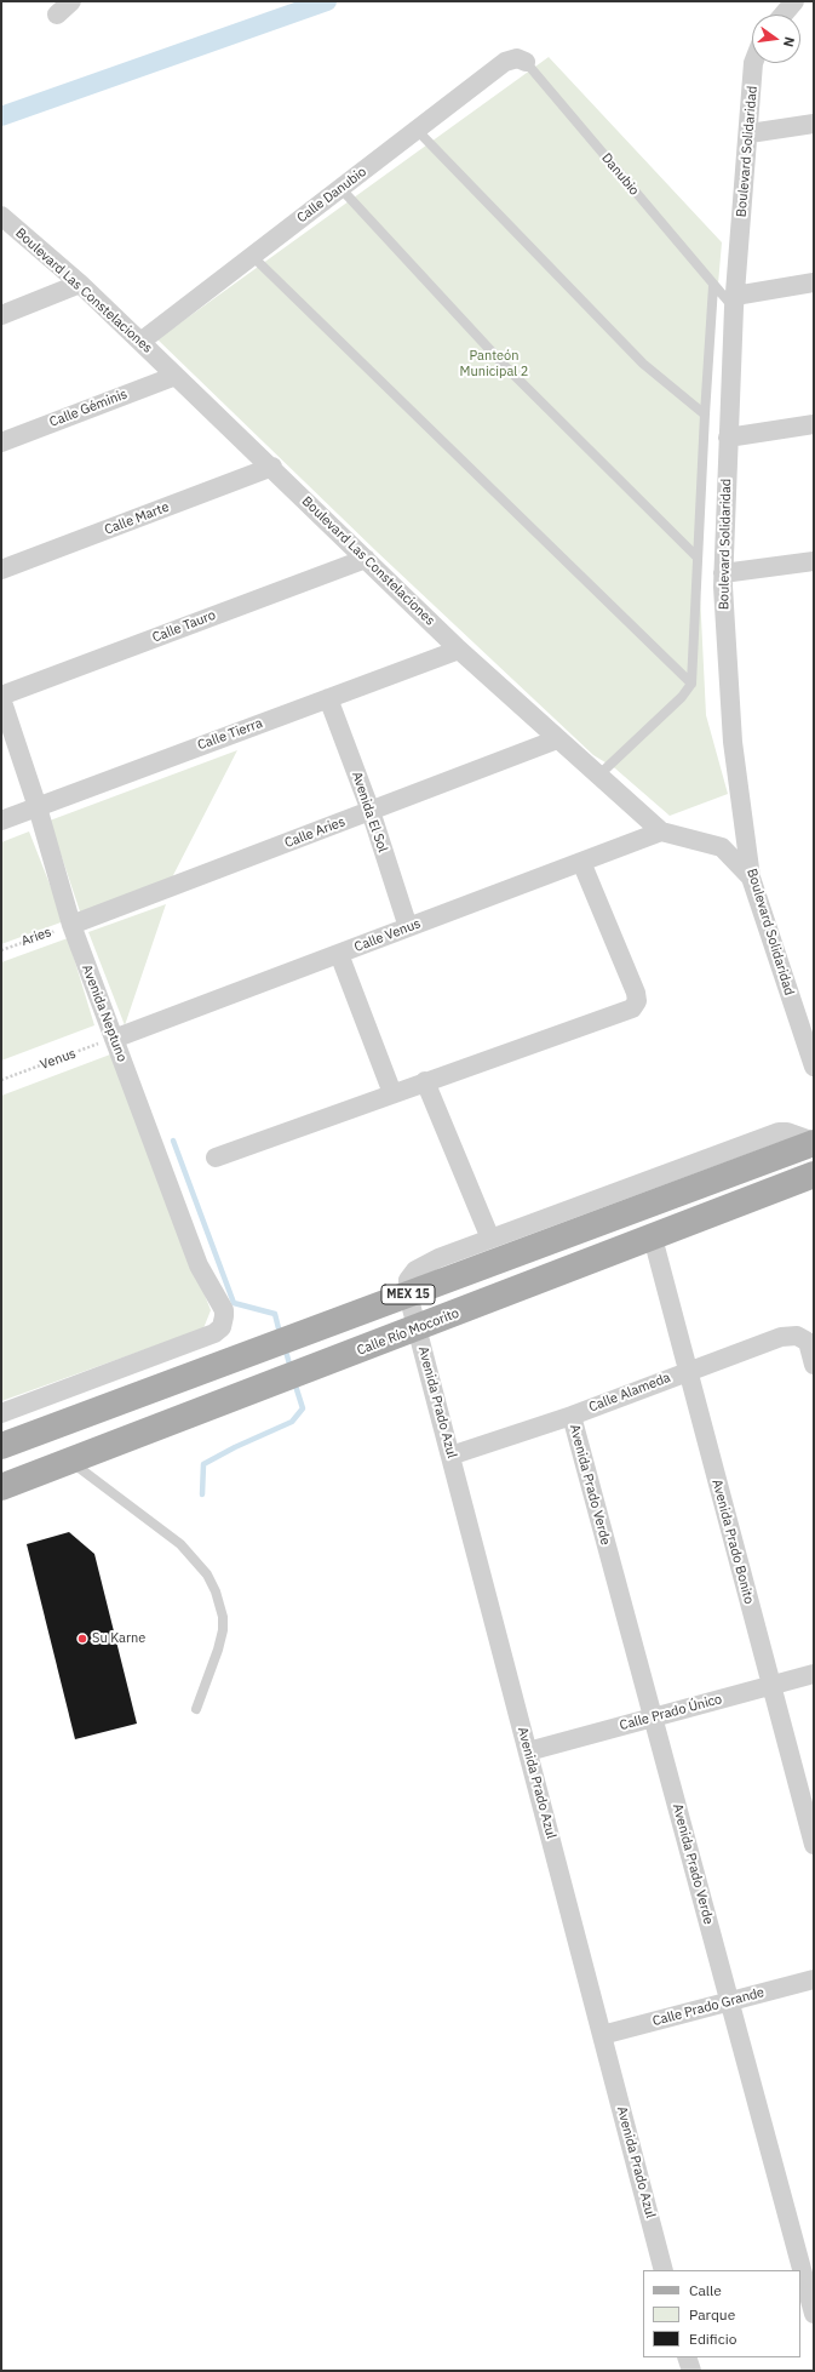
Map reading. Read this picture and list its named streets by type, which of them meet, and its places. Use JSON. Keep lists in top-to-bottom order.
{
  "streets": {
    "main road": ["MEX 15", "Calle Río Mocorito"],
    "street": [
      "Boulevard Solidaridad",
      "Calle Danubio",
      "Boulevard Las Constelaciones",
      "Calle Géminis",
      "Calle Marte",
      "Calle Tauro",
      "Calle Tierra",
      "Avenida El Sol",
      "Calle Aries",
      "Calle Venus",
      "Avenida Neptuno",
      "Calle Alameda",
      "Avenida Prado Azul",
      "Avenida Prado Verde",
      "Avenida Prado Bonito",
      "Calle Prado Único",
      "Calle Prado Grande"
    ],
    "lane": ["Danubio"],
    "path": ["Aries", "Venus"]
  },
  "crossings": [
    ["Boulevard Solidaridad", "Danubio"],
    ["Boulevard Solidaridad", "Boulevard Las Constelaciones"],
    ["Danubio", "Calle Danubio"],
    ["Calle Danubio", "Boulevard Las Constelaciones"],
    ["Boulevard Las Constelaciones", "Calle Géminis"],
    ["Boulevard Las Constelaciones", "Calle Marte"],
    ["Boulevard Las Constelaciones", "Calle Tauro"],
    ["Boulevard Las Constelaciones", "Calle Tierra"],
    ["Boulevard Las Constelaciones", "Calle Aries"],
    ["Boulevard Las Constelaciones", "Calle Venus"],
    ["Calle Tauro", "Avenida Neptuno"],
    ["Calle Tierra", "Avenida El Sol"],
    ["Calle Tierra", "Avenida Neptuno"],
    ["Avenida El Sol", "Calle Aries"],
    ["Avenida El Sol", "Calle Venus"],
    ["Calle Aries", "Aries"],
    ["Calle Aries", "Avenida Neptuno"],
    ["Calle Venus", "Avenida Neptuno"],
    ["Calle Venus", "Venus"],
    ["Aries", "Avenida Neptuno"],
    ["Avenida Neptuno", "Venus"],
    ["MEX 15", "Avenida Prado Azul"],
    ["Calle Río Mocorito", "Avenida Prado Azul"],
    ["Calle Río Mocorito", "Avenida Prado Bonito"],
    ["Calle Alameda", "Avenida Prado Azul"],
    ["Calle Alameda", "Avenida Prado Verde"],
    ["Calle Alameda", "Avenida Prado Bonito"],
    ["Avenida Prado Azul", "Calle Prado Único"],
    ["Avenida Prado Azul", "Calle Prado Grande"],
    ["Avenida Prado Verde", "Calle Prado Único"],
    ["Avenida Prado Verde", "Calle Prado Grande"],
    ["Avenida Prado Bonito", "Calle Prado Único"]
  ],
  "parks": ["Panteón Municipal 2"],
  "places": ["Su Karne"],
  "legend": ["Calle", "Parque", "Edificio"],
  "north": "right"
}
